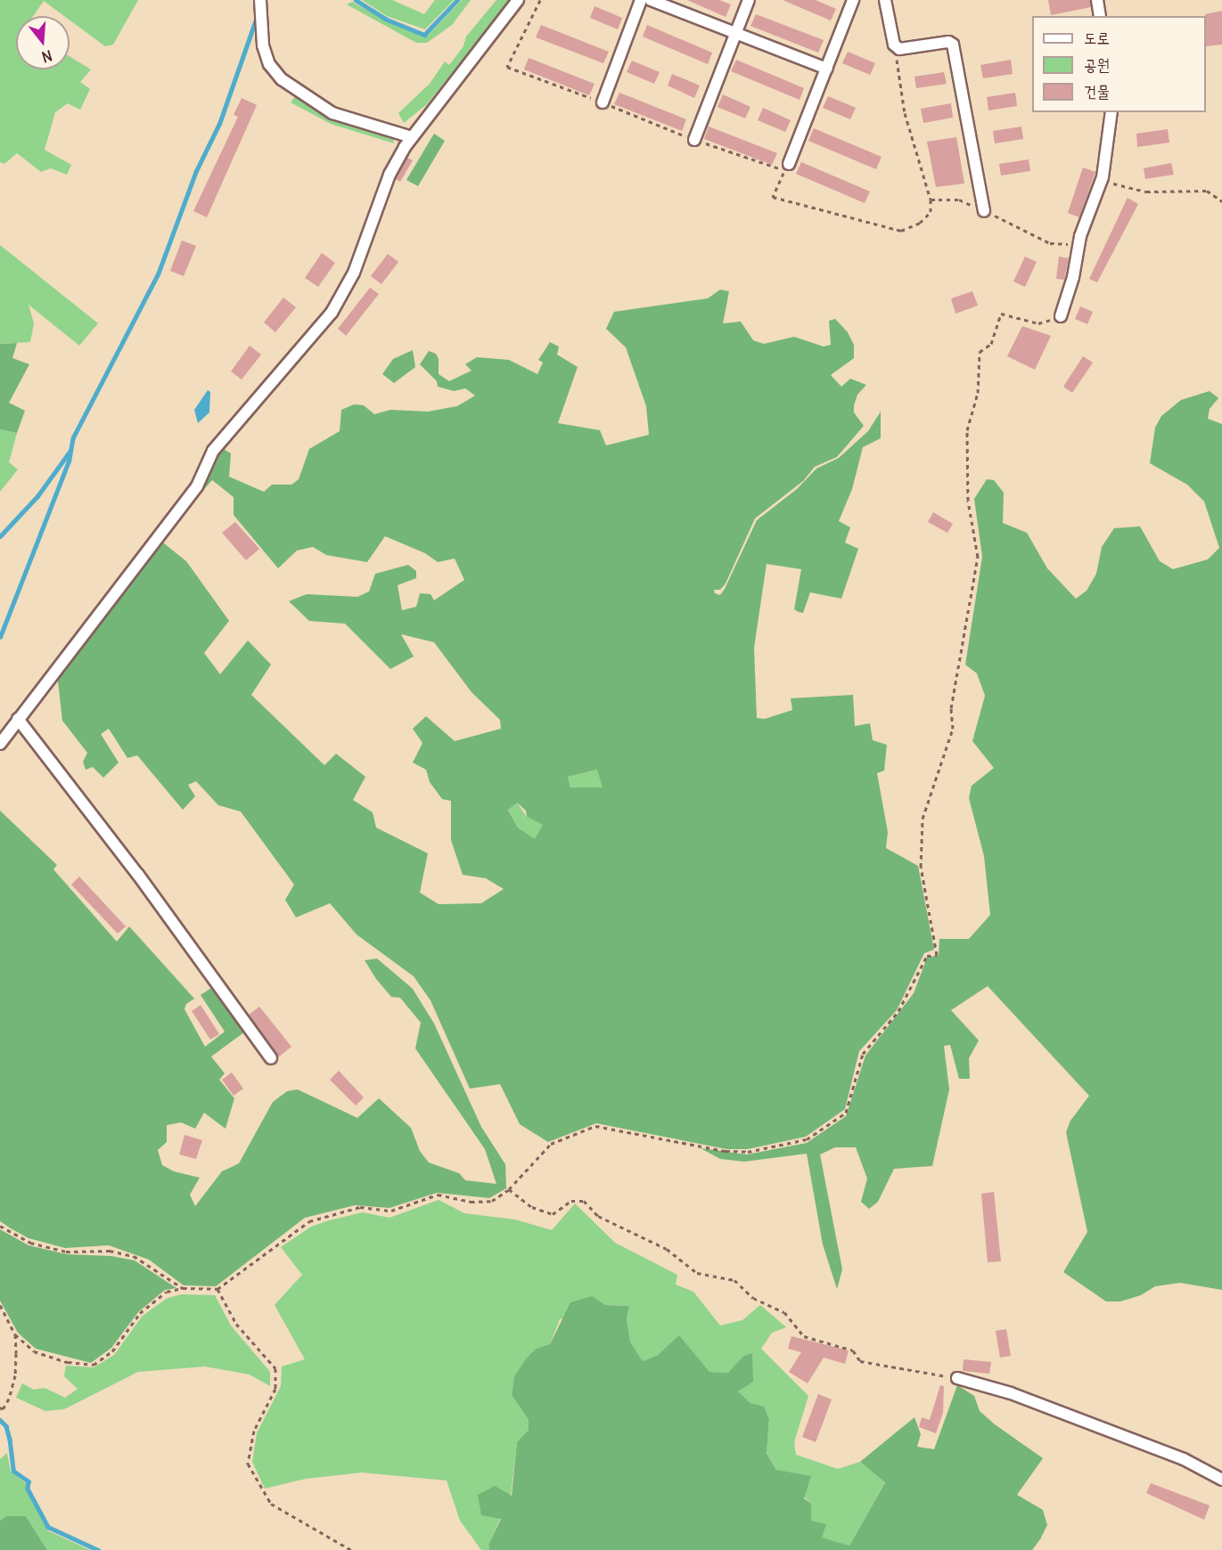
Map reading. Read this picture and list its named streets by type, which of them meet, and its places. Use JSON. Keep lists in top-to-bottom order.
{
  "legend": ["도로", "공원", "건물"],
  "north": "bottom"
}
